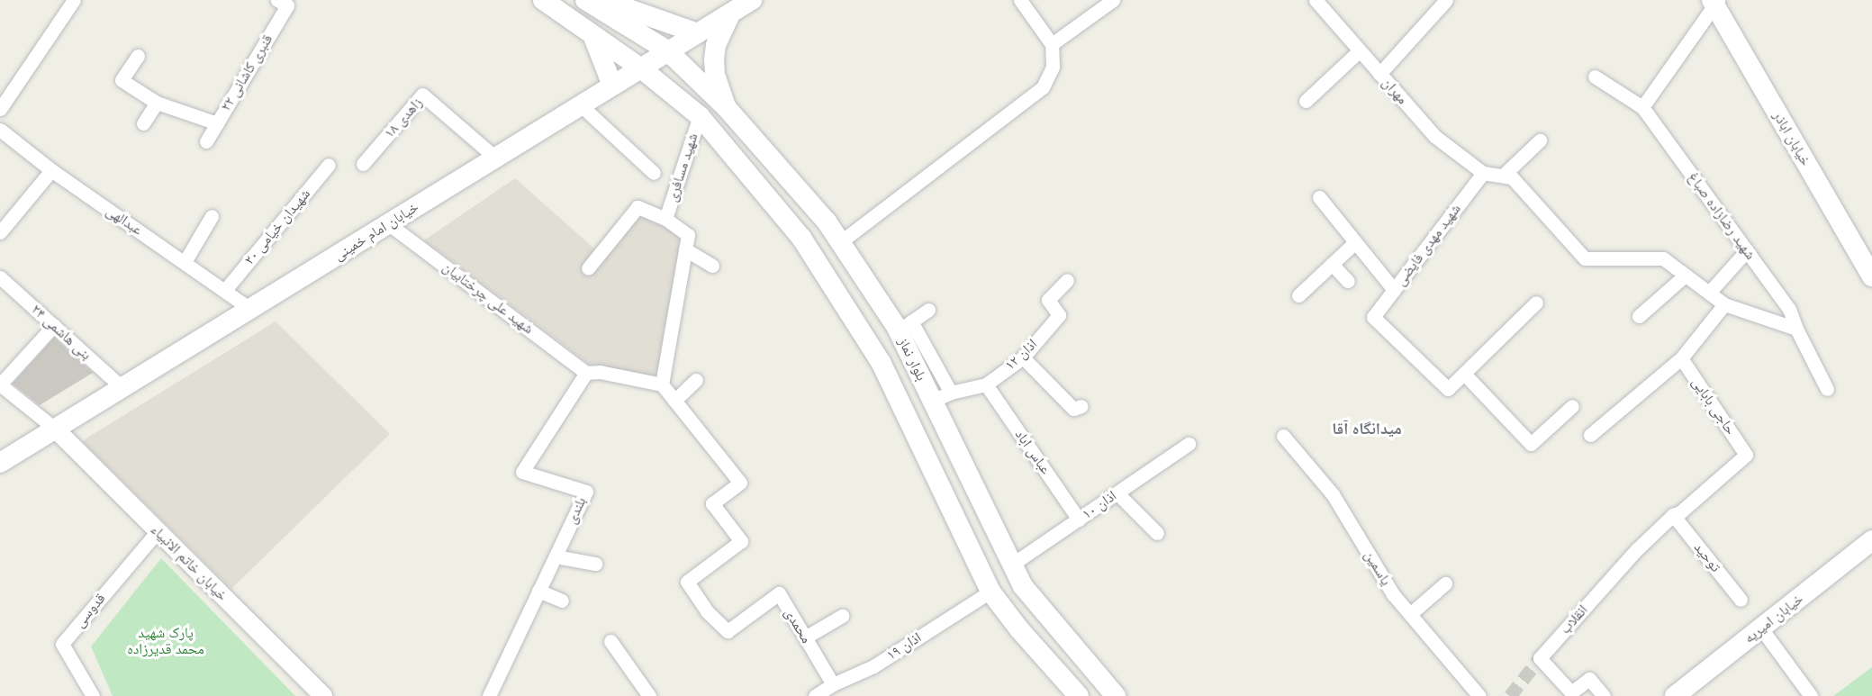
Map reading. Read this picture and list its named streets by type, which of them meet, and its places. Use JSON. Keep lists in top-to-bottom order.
{
  "streets": {
    "main road": [
      "خیابان اباذر",
      "خیابان امام خمینی",
      "بلوار نماز",
      "خیابان امیریه"
    ],
    "street": [
      "قنبری کاشانی ۲۲",
      "مهران",
      "زاهدی ۱۸",
      "شهید مسافری",
      "شهید رضازاده صباغ",
      "عبدالهی",
      "شهیدان خیامی ۲۰",
      "شهید مهدی فایضی",
      "شهید علی چرختابیان",
      "بنی هاشمی ۲۴",
      "اذان ۱۲",
      "حاجی بابایی",
      "عباس اباد",
      "اذان ۱۰",
      "بلندی",
      "توحید",
      "خیابان خاتم الانبیاء",
      "یاسمین",
      "قدوسی",
      "انقلاب",
      "محمدی",
      "اذان ۱۹"
    ]
  },
  "crossings": [
    ["مهران", "شهید مهدی فایضی"],
    ["زاهدی ۱۸", "خیابان امام خمینی"],
    ["شهید مسافری", "بلوار نماز"],
    ["عبدالهی", "شهیدان خیامی ۲۰"],
    ["عبدالهی", "خیابان امام خمینی"],
    ["خیابان امام خمینی", "شهید علی چرختابیان"],
    ["خیابان امام خمینی", "بنی هاشمی ۲۴"],
    ["خیابان امام خمینی", "بلوار نماز"],
    ["خیابان امام خمینی", "خیابان خاتم الانبیاء"],
    ["شهید علی چرختابیان", "بلندی"],
    ["اذان ۱۲", "بلوار نماز"],
    ["اذان ۱۲", "عباس اباد"],
    ["بلوار نماز", "اذان ۱۰"],
    ["بلوار نماز", "اذان ۱۹"],
    ["حاجی بابایی", "توحید"],
    ["حاجی بابایی", "انقلاب"],
    ["عباس اباد", "اذان ۱۰"],
    ["توحید", "انقلاب"],
    ["خیابان خاتم الانبیاء", "قدوسی"],
    ["محمدی", "اذان ۱۹"]
  ],
  "districts": ["میدانگاه آقا"],
  "parks": ["پارک شهید محمد قدیرزاده"]
}
